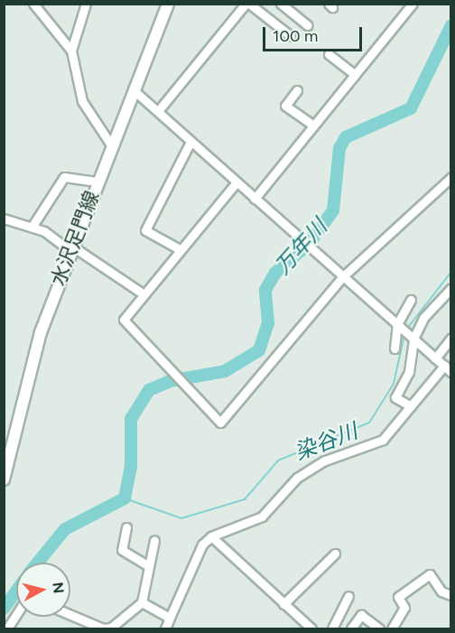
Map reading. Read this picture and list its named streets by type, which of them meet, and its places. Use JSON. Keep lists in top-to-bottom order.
{
  "streets": {
    "main road": ["水沢足門線"]
  },
  "water": ["万年川", "染谷川"],
  "scale_bar": "100 m",
  "north": "right"
}
